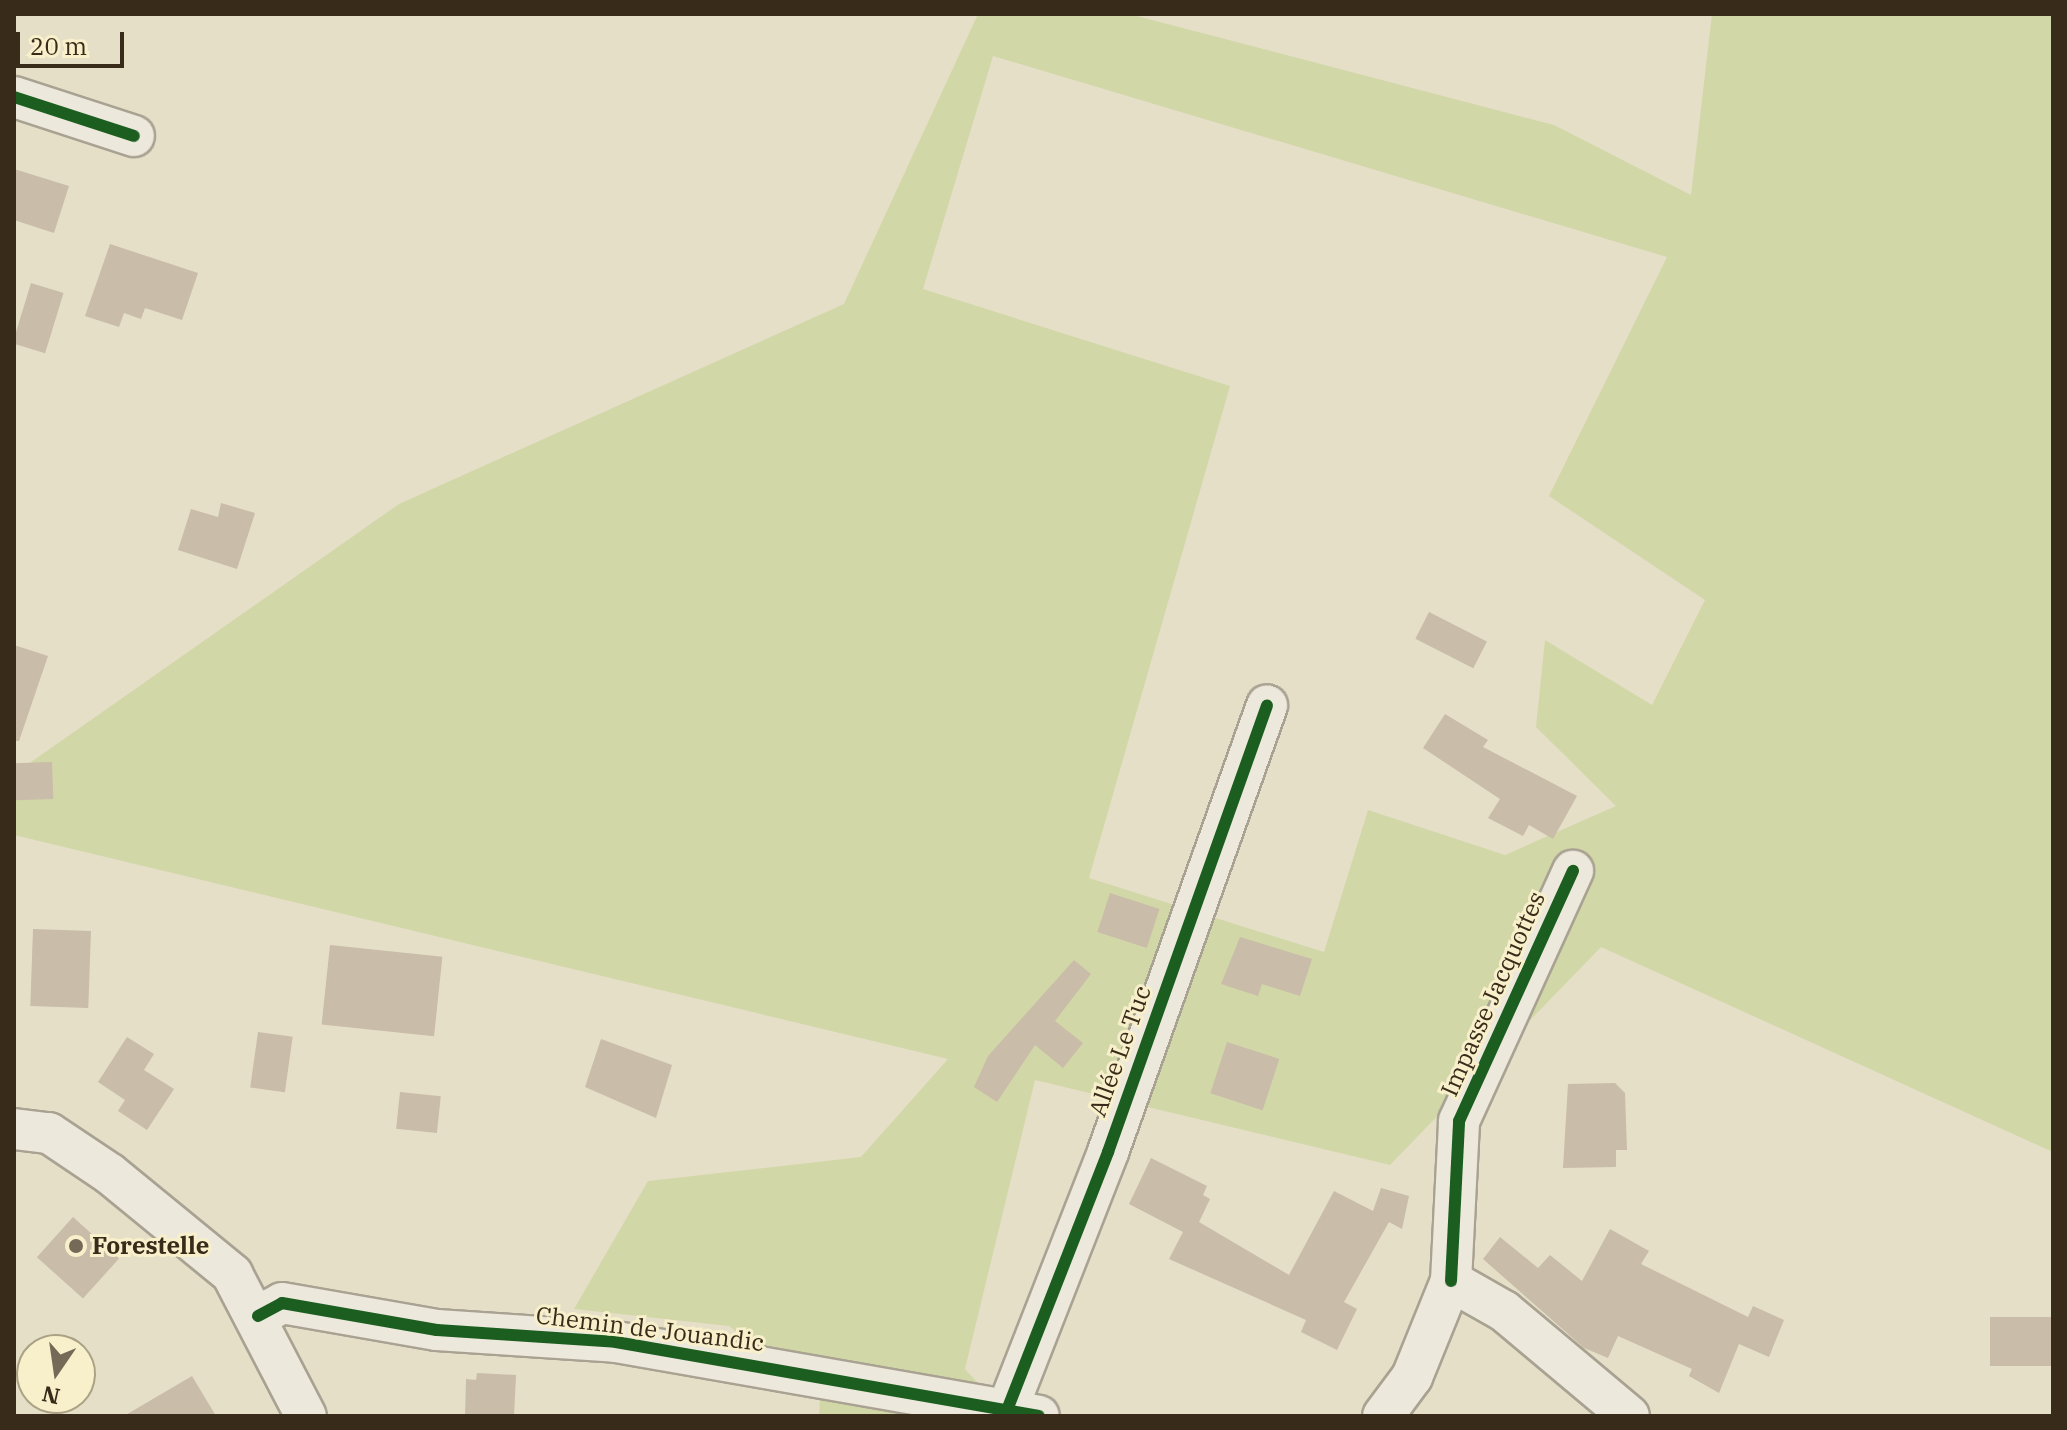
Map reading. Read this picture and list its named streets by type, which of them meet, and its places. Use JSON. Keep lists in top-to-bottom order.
{
  "streets": {
    "street": ["Impasse Jacquottes", "Allée Le Tuc", "Chemin de Jouandic"]
  },
  "crossings": [
    ["Allée Le Tuc", "Chemin de Jouandic"]
  ],
  "places": ["Forestelle"],
  "scale_bar": "20 m",
  "north": "bottom"
}
